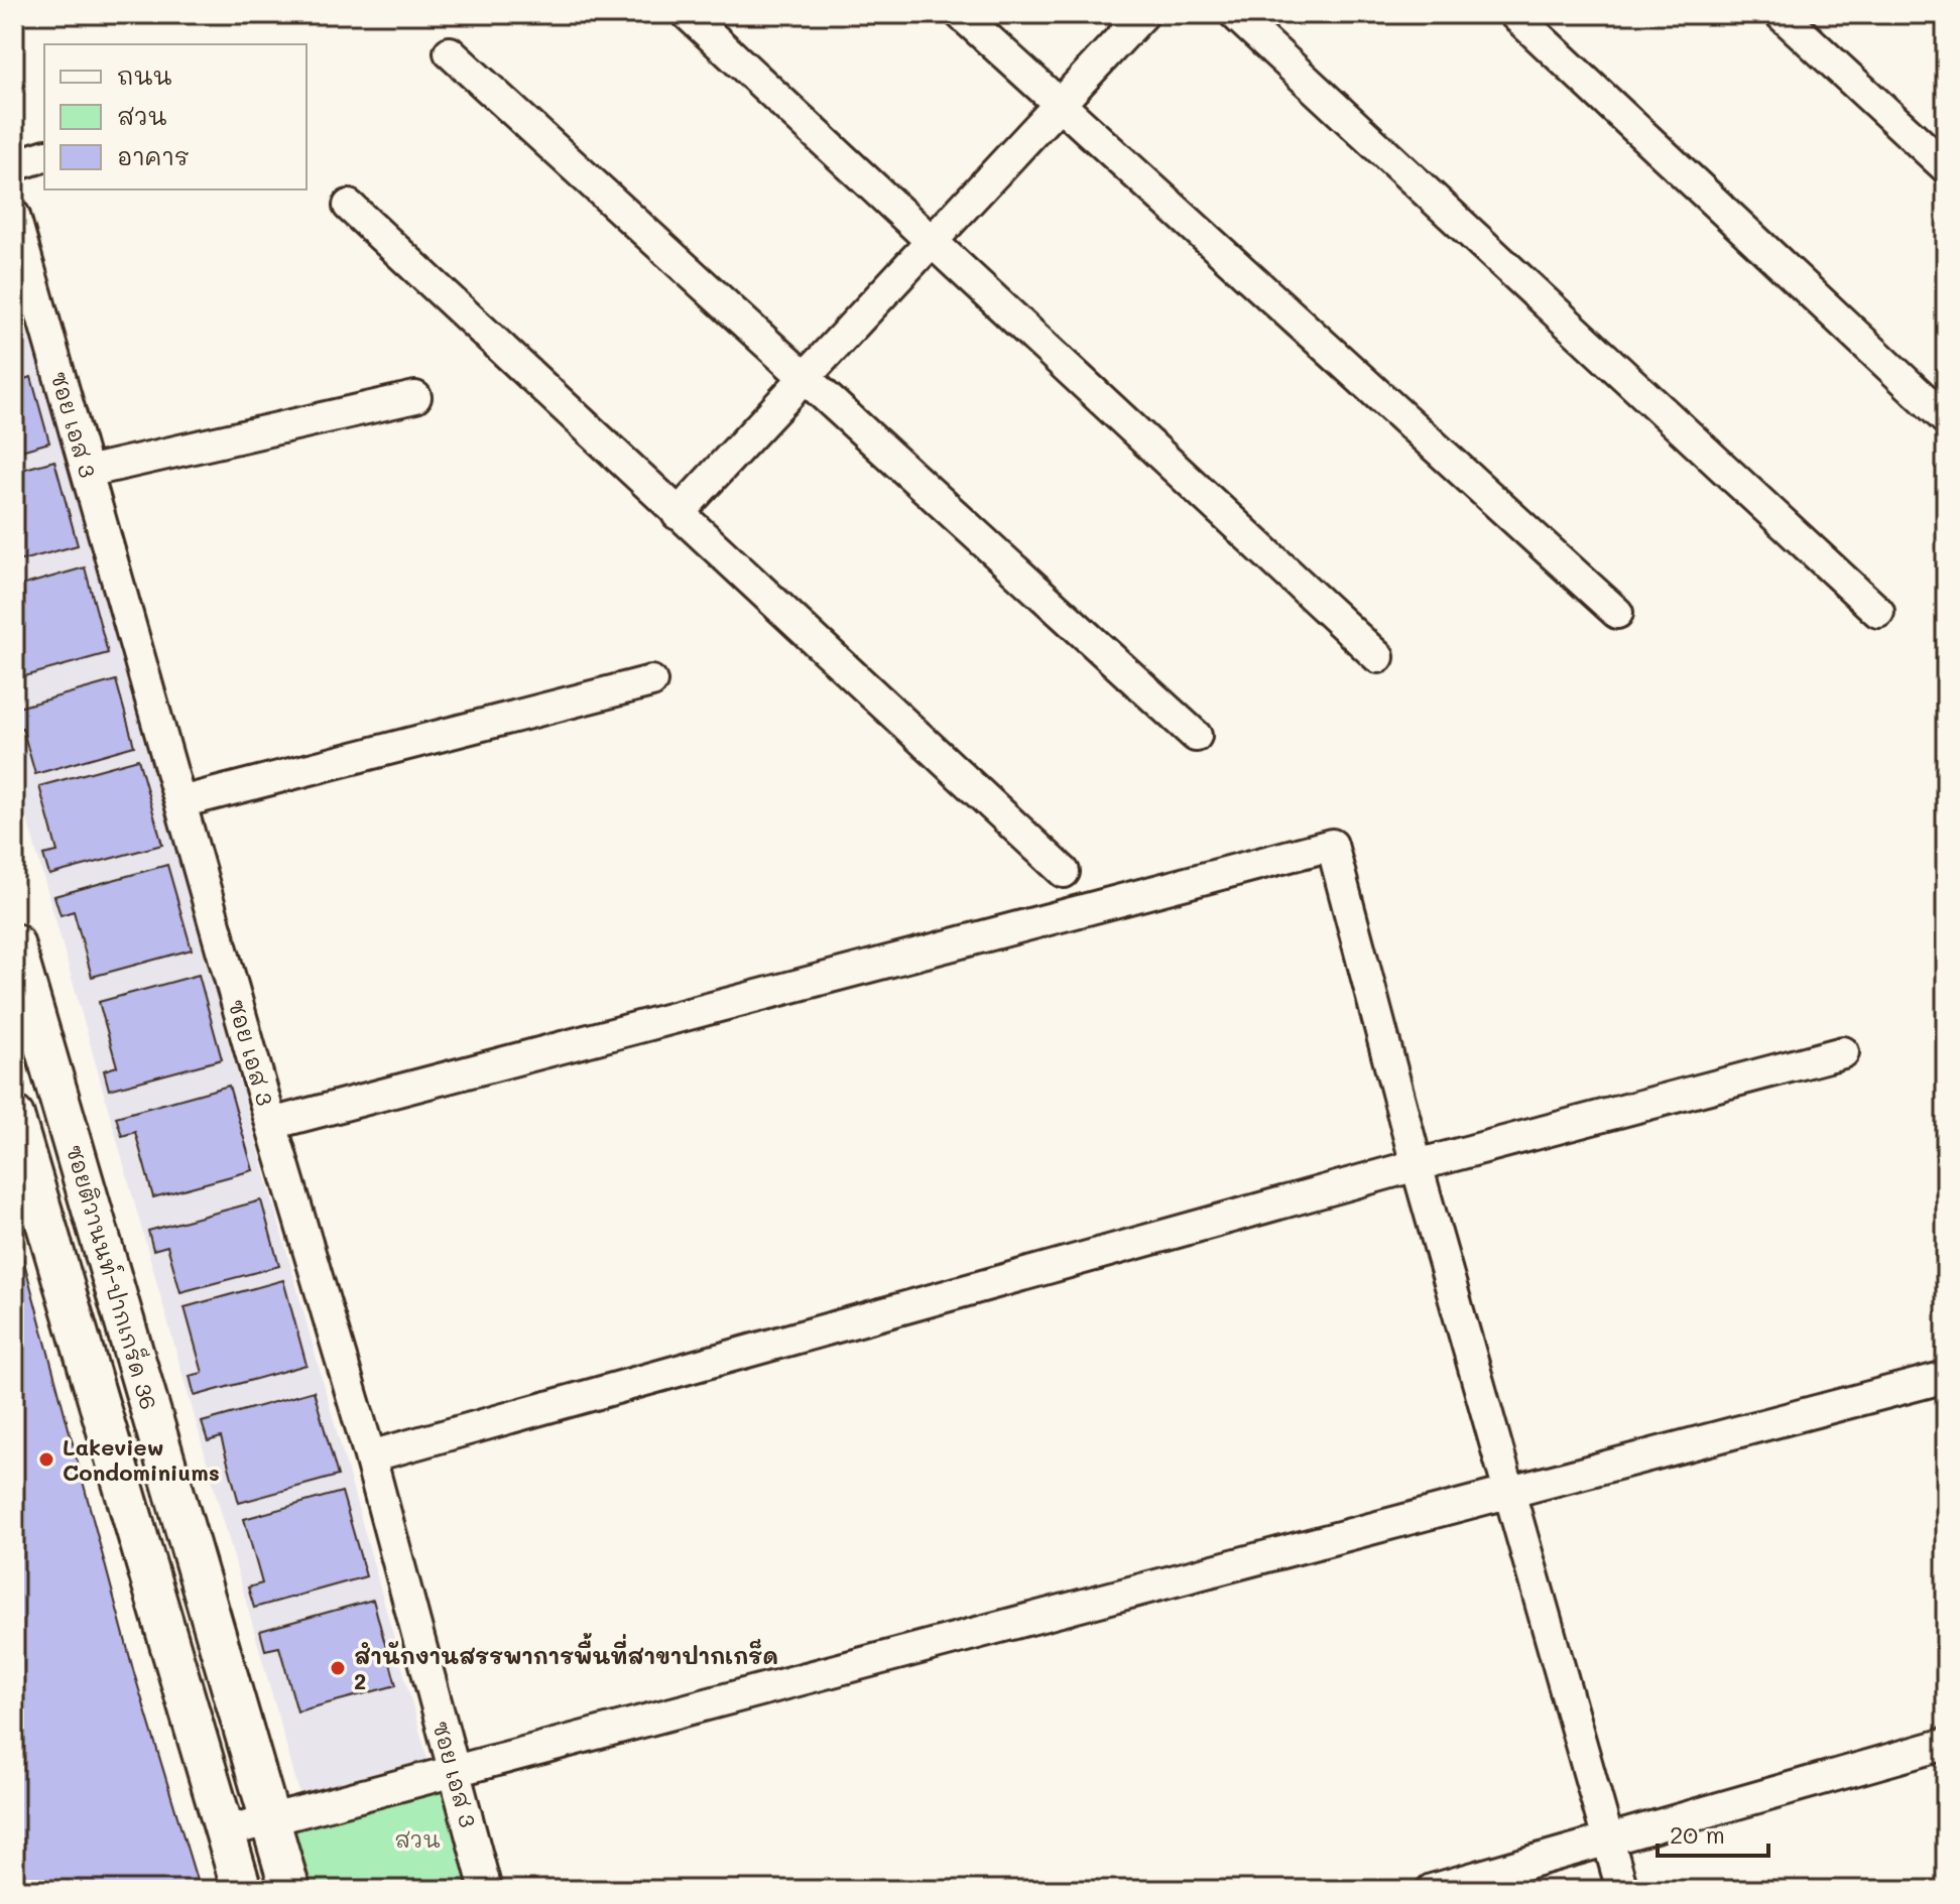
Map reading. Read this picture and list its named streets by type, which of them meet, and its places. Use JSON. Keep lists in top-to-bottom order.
{
  "streets": {
    "street": ["ซอย เอส 3", "ซอยติวานนท์-ปากเกร็ด 36"]
  },
  "parks": ["สวน"],
  "places": ["Lakeview Condominiums", "สำนักงานสรรพาการพื้นที่สาขาปากเกร็ด 2"],
  "legend": ["ถนน", "สวน", "อาคาร"],
  "scale_bar": "20 m"
}
